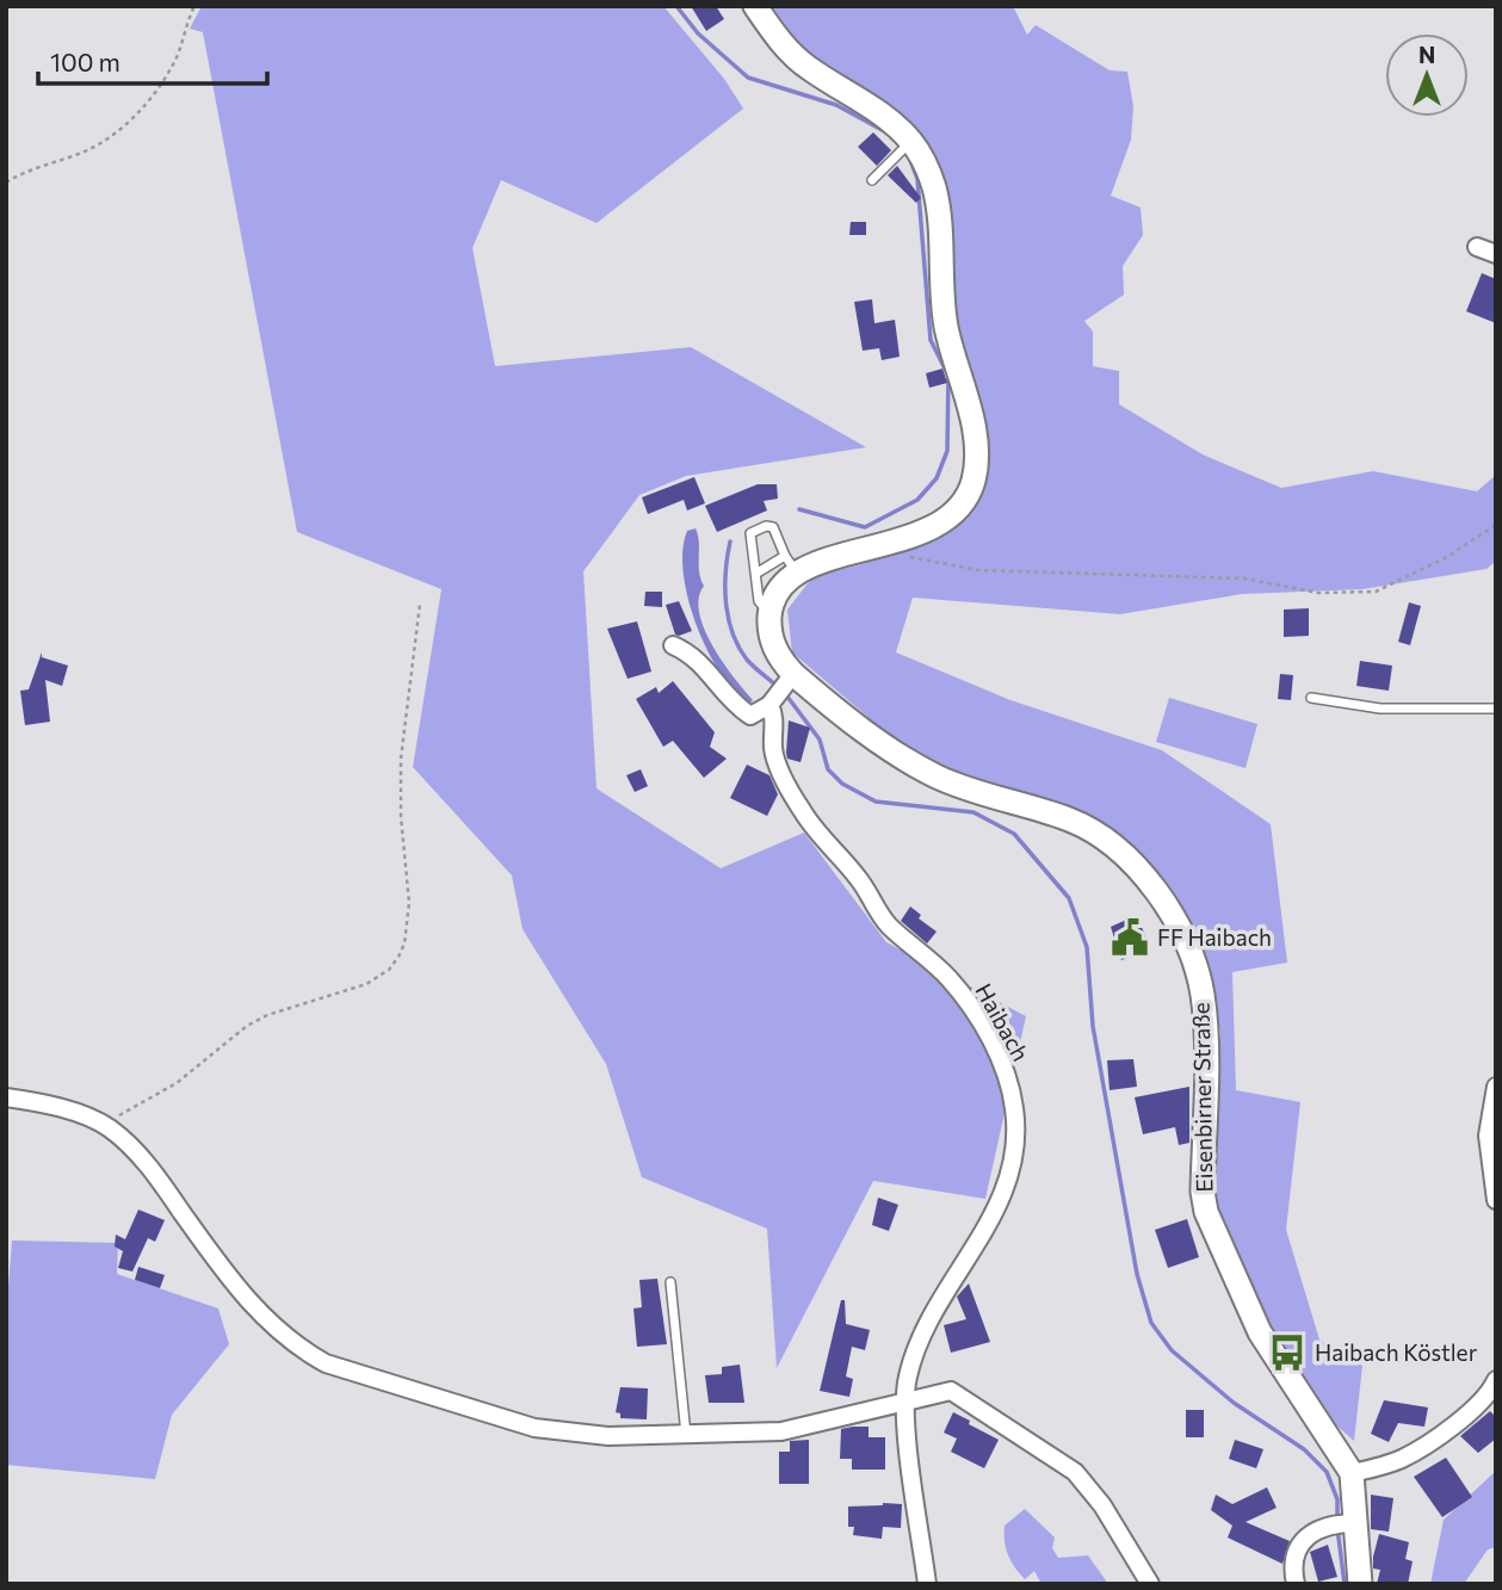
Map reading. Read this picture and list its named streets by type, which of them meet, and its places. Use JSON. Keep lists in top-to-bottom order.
{
  "streets": {
    "main road": ["Eisenbirner Straße"],
    "street": ["Haibach"]
  },
  "crossings": [
    ["Haibach", "Eisenbirner Straße"]
  ],
  "places": {
    "public building": ["FF Haibach"],
    "bus stop": ["Haibach Köstler"]
  },
  "scale_bar": "100 m",
  "north": "top"
}
